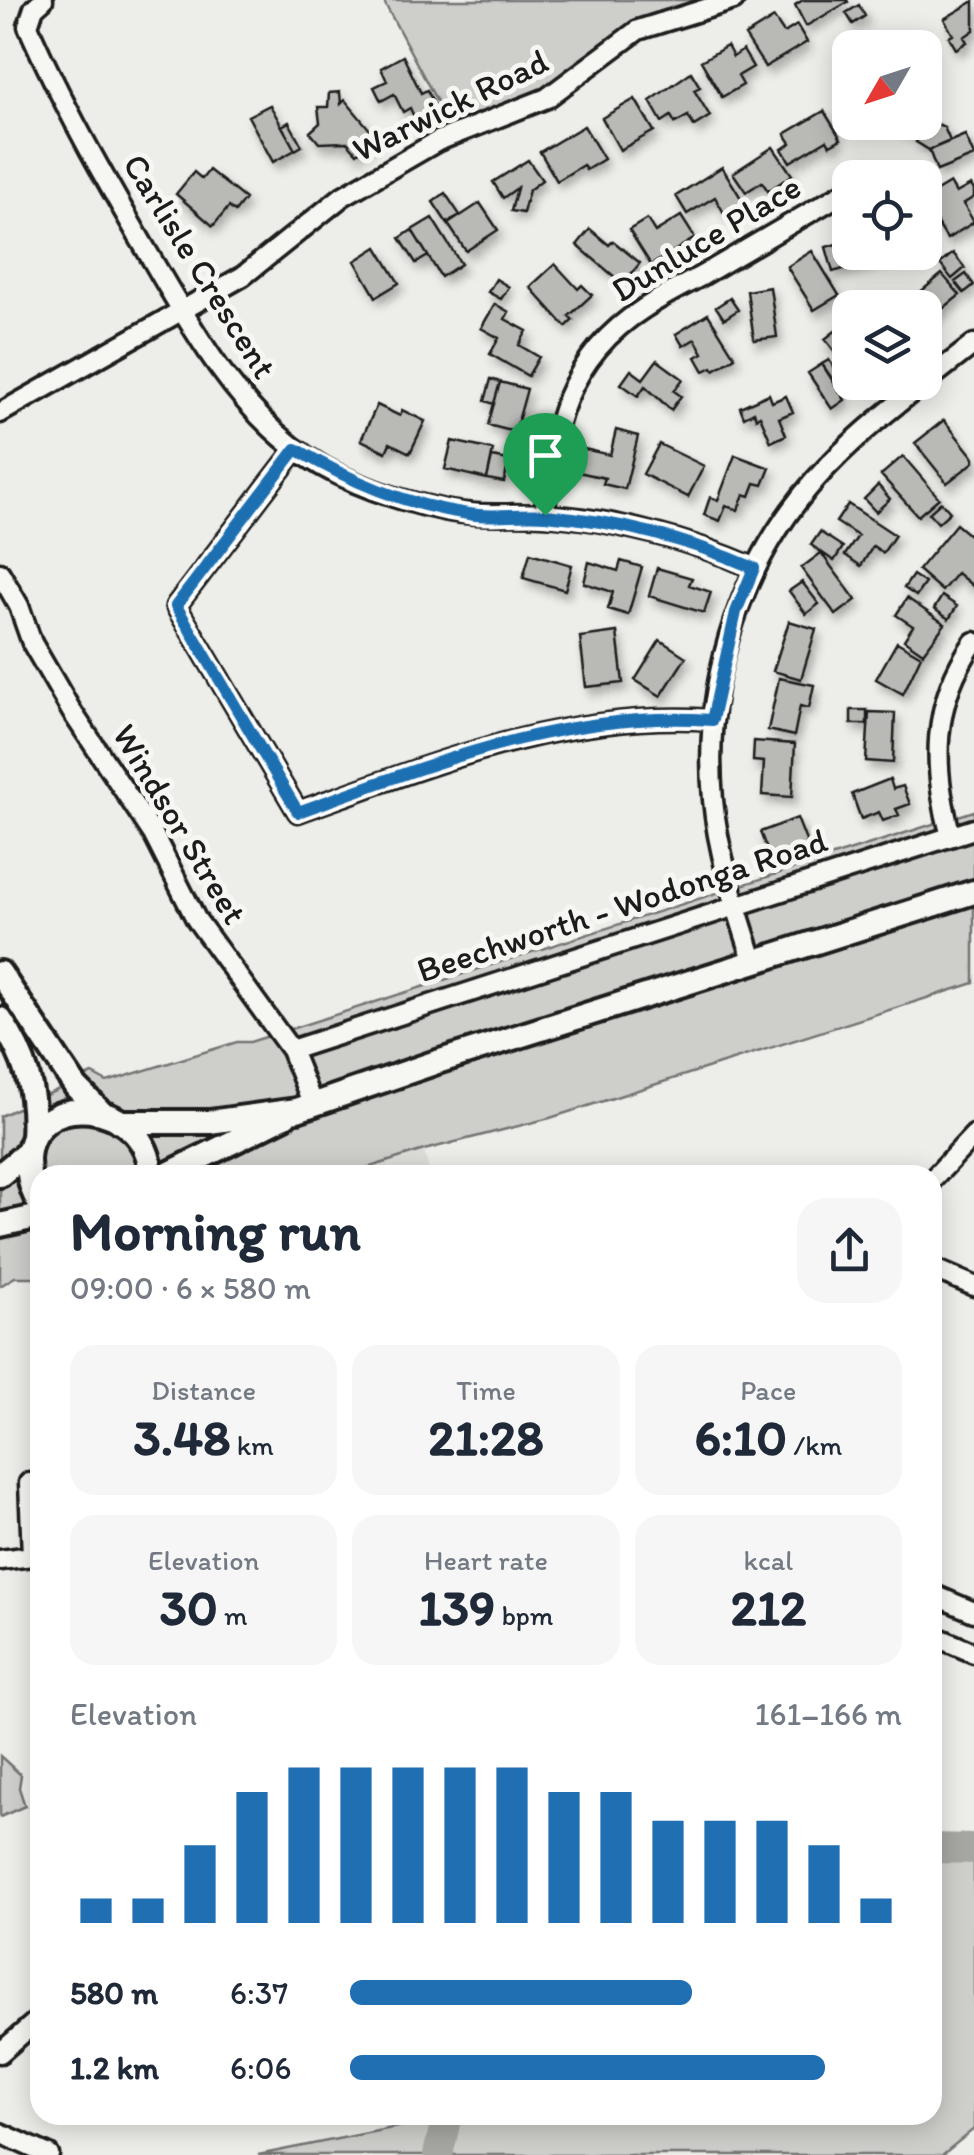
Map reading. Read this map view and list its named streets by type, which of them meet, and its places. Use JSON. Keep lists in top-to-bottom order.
{
  "streets": {
    "street": [
      "Warwick Road",
      "Dunluce Place",
      "Carlisle Crescent",
      "Windsor Street",
      "Beechworth - Wodonga Road"
    ]
  },
  "crossings": [
    ["Warwick Road", "Carlisle Crescent"],
    ["Dunluce Place", "Carlisle Crescent"],
    ["Windsor Street", "Beechworth - Wodonga Road"]
  ],
  "north": "bottom left",
  "page": {
    "heading": ["Morning run", "09:00 · 6 × 580 m"],
    "stats": [
      ["Distance", "3.48 km"],
      ["Time", "21:28"],
      ["Pace", "6:10 /km"],
      ["Elevation", "30 m"],
      ["Heart rate", "139 bpm"],
      ["kcal", "212"]
    ],
    "chart": ["Elevation", "161–166 m"],
    "list": [
      {
        "name": "580 m",
        "note": "6:37"
      },
      {
        "name": "1.2 km",
        "note": "6:06"
      }
    ]
  }
}
